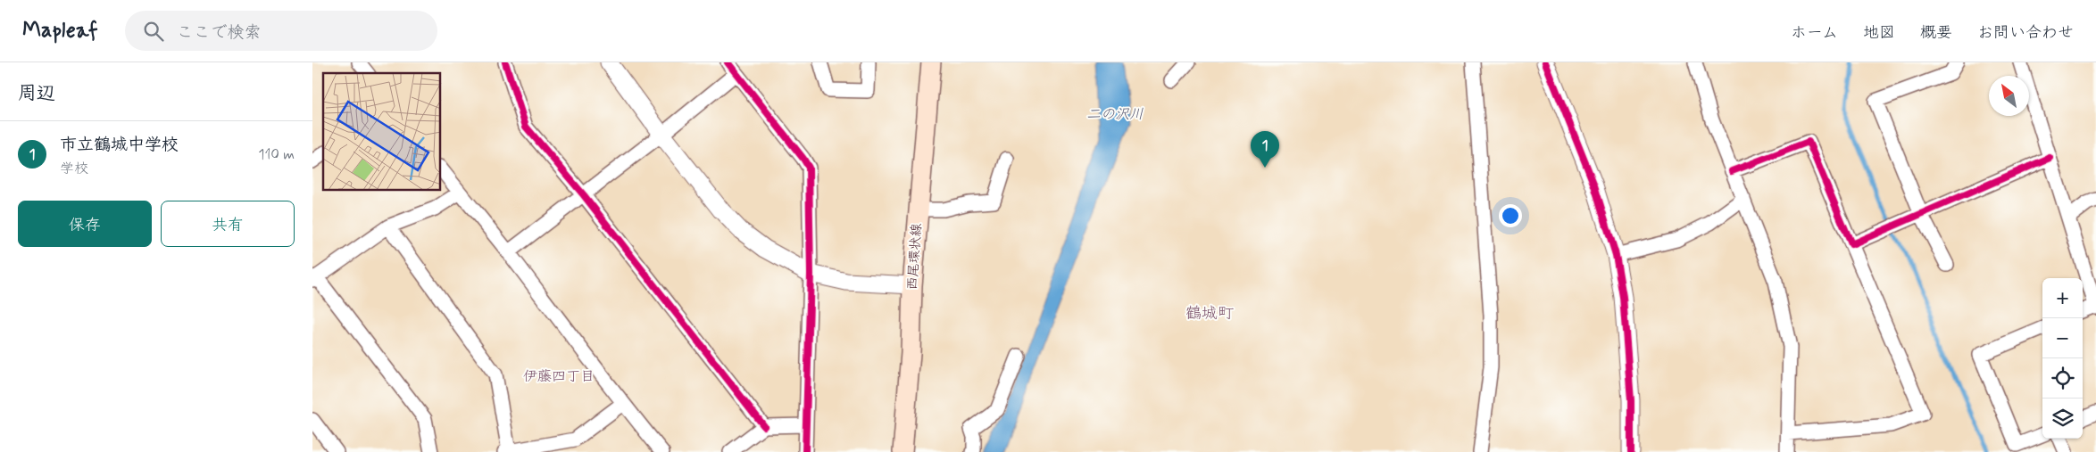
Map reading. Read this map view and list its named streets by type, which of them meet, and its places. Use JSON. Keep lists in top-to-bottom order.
{
  "streets": {
    "main road": ["西尾環状線"]
  },
  "districts": ["鶴城町", "伊藤四丁目"],
  "water": ["二の沢川"],
  "north": "top left",
  "page": {
    "header": "Mapleaf",
    "search": "ここで検索",
    "nav": [
      "ホーム",
      "地図",
      "概要",
      "お問い合わせ"
    ],
    "heading": "周辺",
    "list": [
      {
        "mark": "1",
        "name": "市立鶴城中学校",
        "note": "学校",
        "value": "110 m"
      }
    ],
    "pins": "1",
    "buttons": ["保存", "共有"],
    "map_buttons": ["+", "−"]
  }
}
